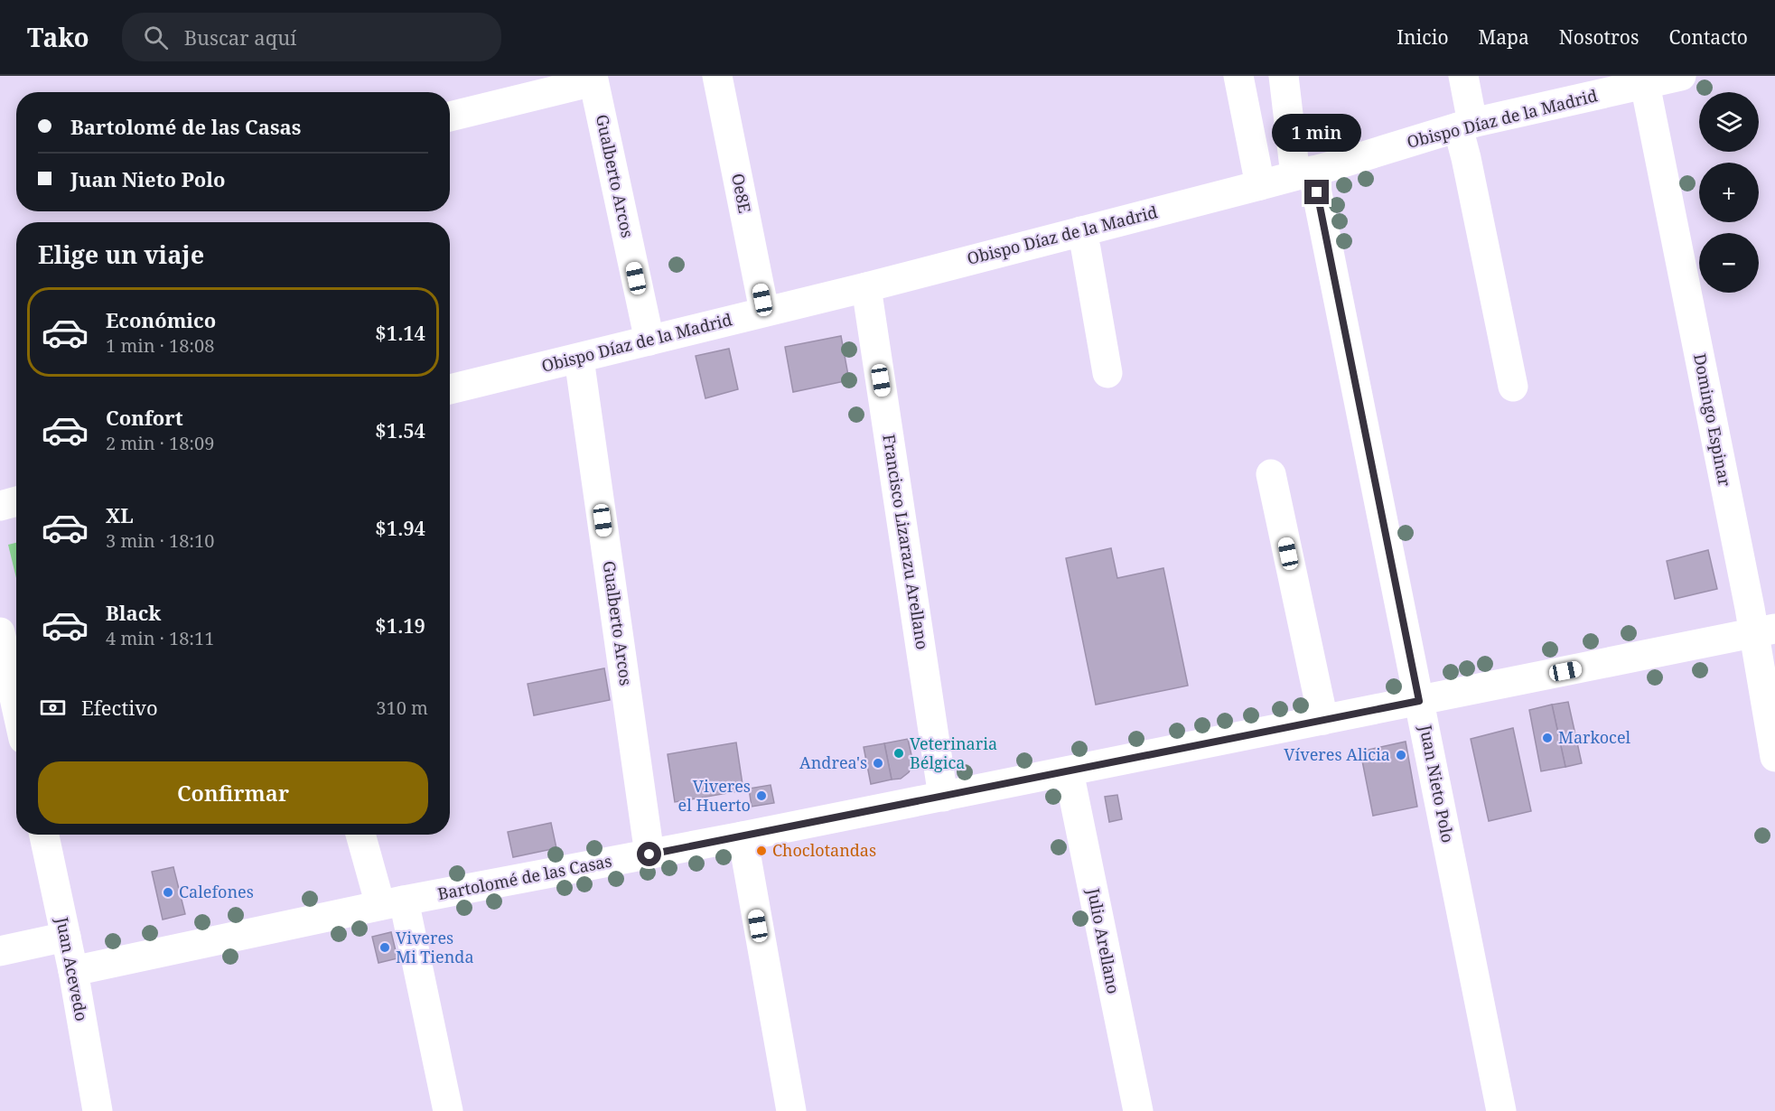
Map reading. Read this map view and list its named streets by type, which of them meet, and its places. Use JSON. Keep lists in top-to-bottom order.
{
  "streets": {
    "street": [
      "Obispo Díaz de la Madrid",
      "Gualberto Arcos",
      "Oe8E",
      "Domingo Espinar",
      "Francisco Lizarazu Arellano",
      "Juan Nieto Polo",
      "Bartolomé de las Casas",
      "Julio Arellano",
      "Juan Acevedo"
    ]
  },
  "crossings": [
    ["Obispo Díaz de la Madrid", "Gualberto Arcos"],
    ["Obispo Díaz de la Madrid", "Oe8E"],
    ["Obispo Díaz de la Madrid", "Domingo Espinar"],
    ["Obispo Díaz de la Madrid", "Francisco Lizarazu Arellano"],
    ["Obispo Díaz de la Madrid", "Juan Nieto Polo"],
    ["Gualberto Arcos", "Bartolomé de las Casas"],
    ["Domingo Espinar", "Bartolomé de las Casas"],
    ["Francisco Lizarazu Arellano", "Bartolomé de las Casas"],
    ["Juan Nieto Polo", "Bartolomé de las Casas"],
    ["Bartolomé de las Casas", "Julio Arellano"],
    ["Bartolomé de las Casas", "Juan Acevedo"]
  ],
  "places": [
    "Markocel",
    "Veterinaria Bélgica",
    "Víveres Alicia",
    "Andrea's",
    "Viveres el Huerto",
    "Choclotandas",
    "Calefones",
    "Viveres Mi Tienda"
  ],
  "page": {
    "header": "Tako",
    "search": "Buscar aquí",
    "nav": [
      "Inicio",
      "Mapa",
      "Nosotros",
      "Contacto"
    ],
    "map_buttons": ["+", "−"],
    "banner": ["Bartolomé de las Casas", "Juan Nieto Polo"],
    "bubble": "1 min",
    "heading": "Elige un viaje",
    "list": [
      {
        "name": "Económico",
        "note": "1 min · 18:08",
        "value": "$1.14"
      },
      {
        "name": "Confort",
        "note": "2 min · 18:09",
        "value": "$1.54"
      },
      {
        "name": "XL",
        "note": "3 min · 18:10",
        "value": "$1.94"
      },
      {
        "name": "Black",
        "note": "4 min · 18:11",
        "value": "$1.19"
      }
    ],
    "pay": ["Efectivo", "310 m"],
    "buttons": "Confirmar"
  }
}
